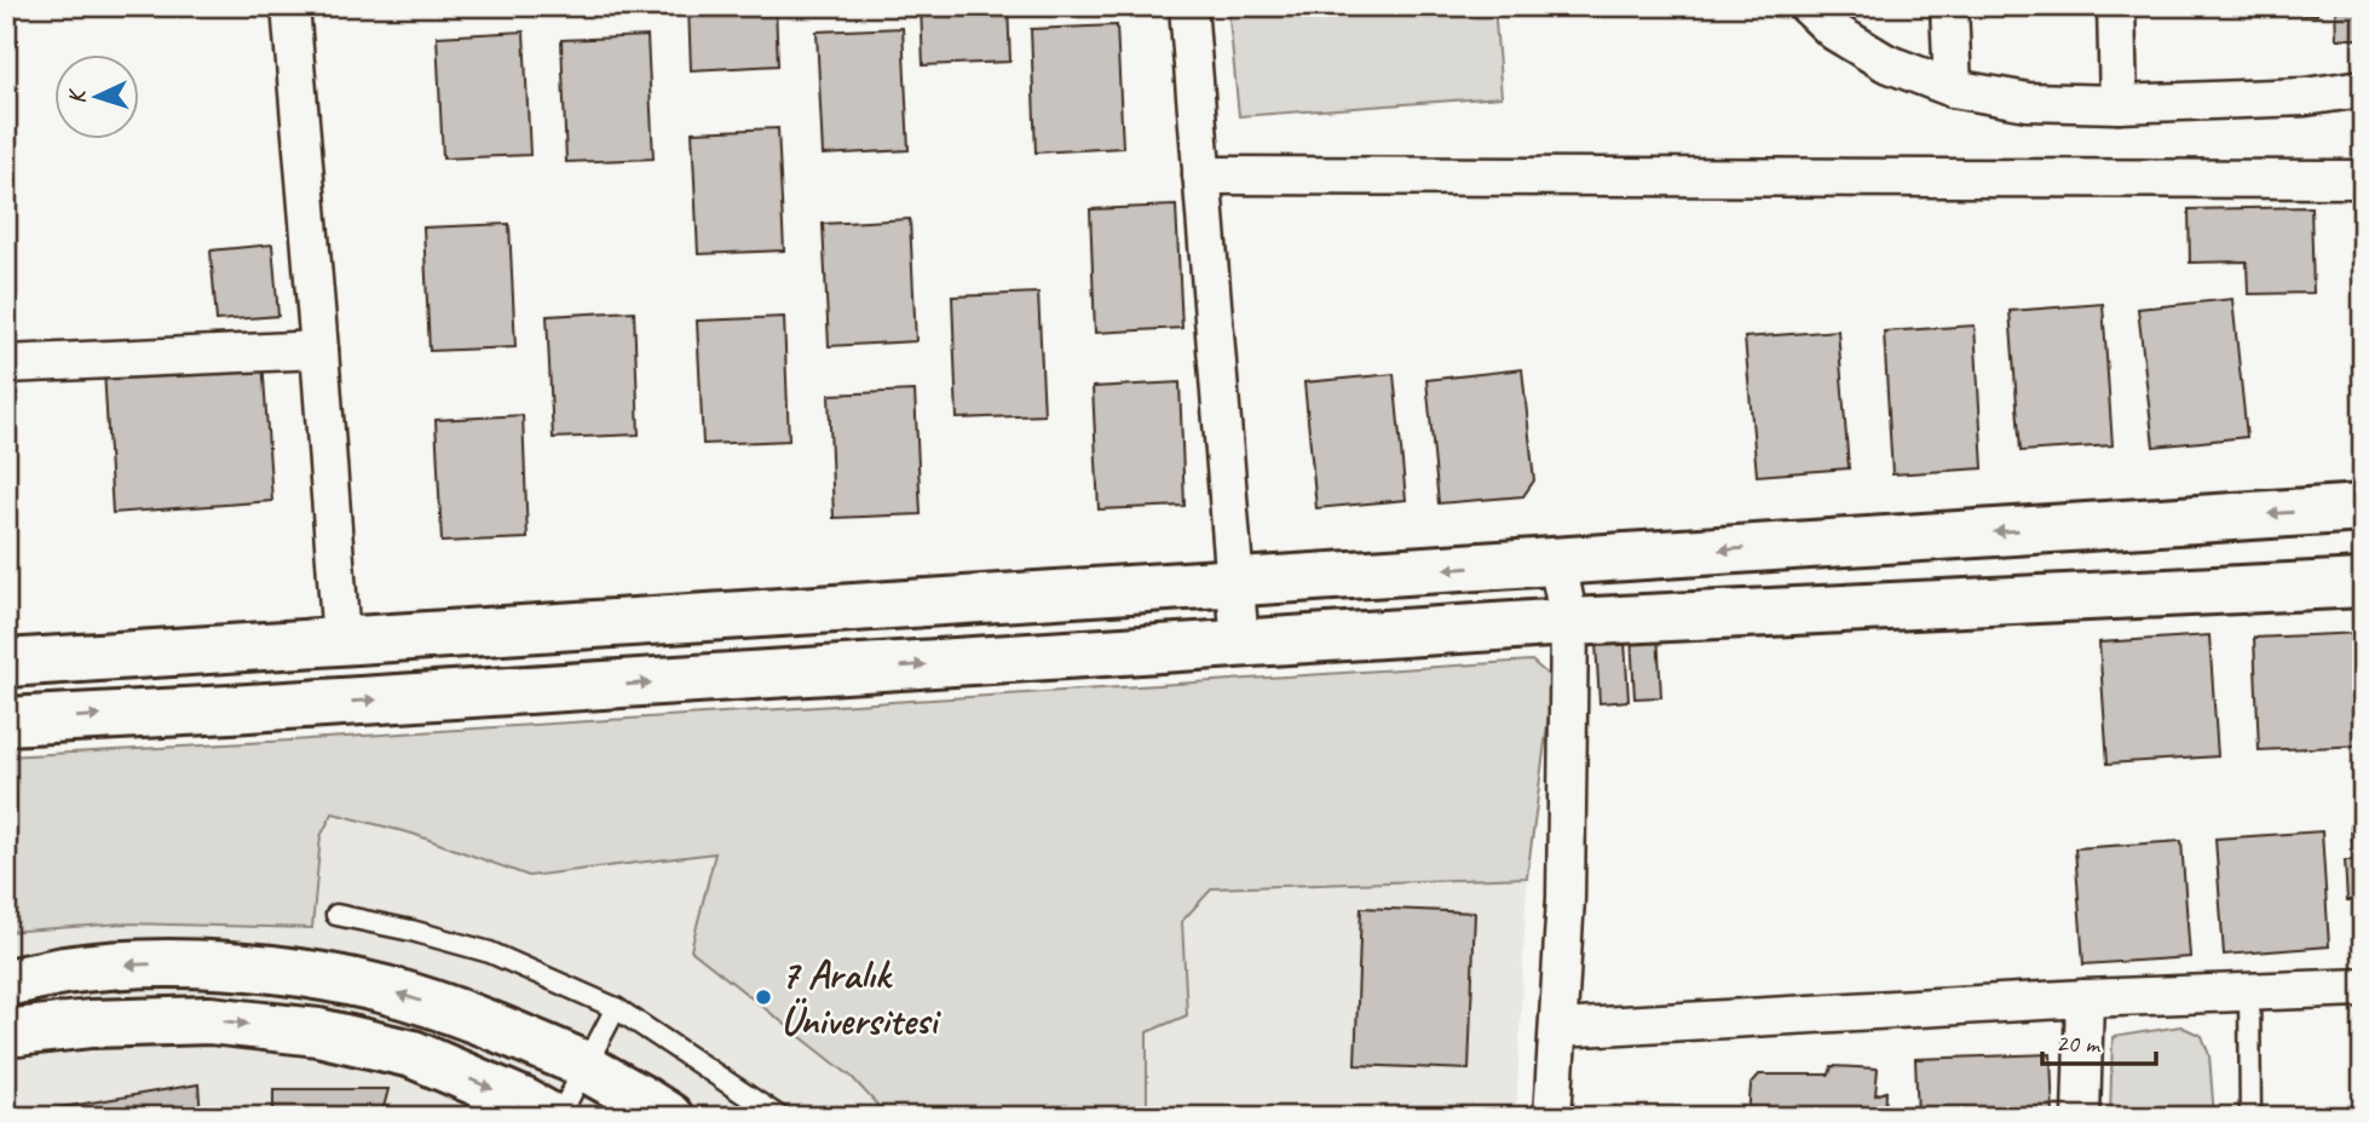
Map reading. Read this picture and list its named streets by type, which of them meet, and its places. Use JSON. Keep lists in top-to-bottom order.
{
  "places": ["7 Aralık Üniversitesi"],
  "scale_bar": "20 m",
  "north": "left"
}
